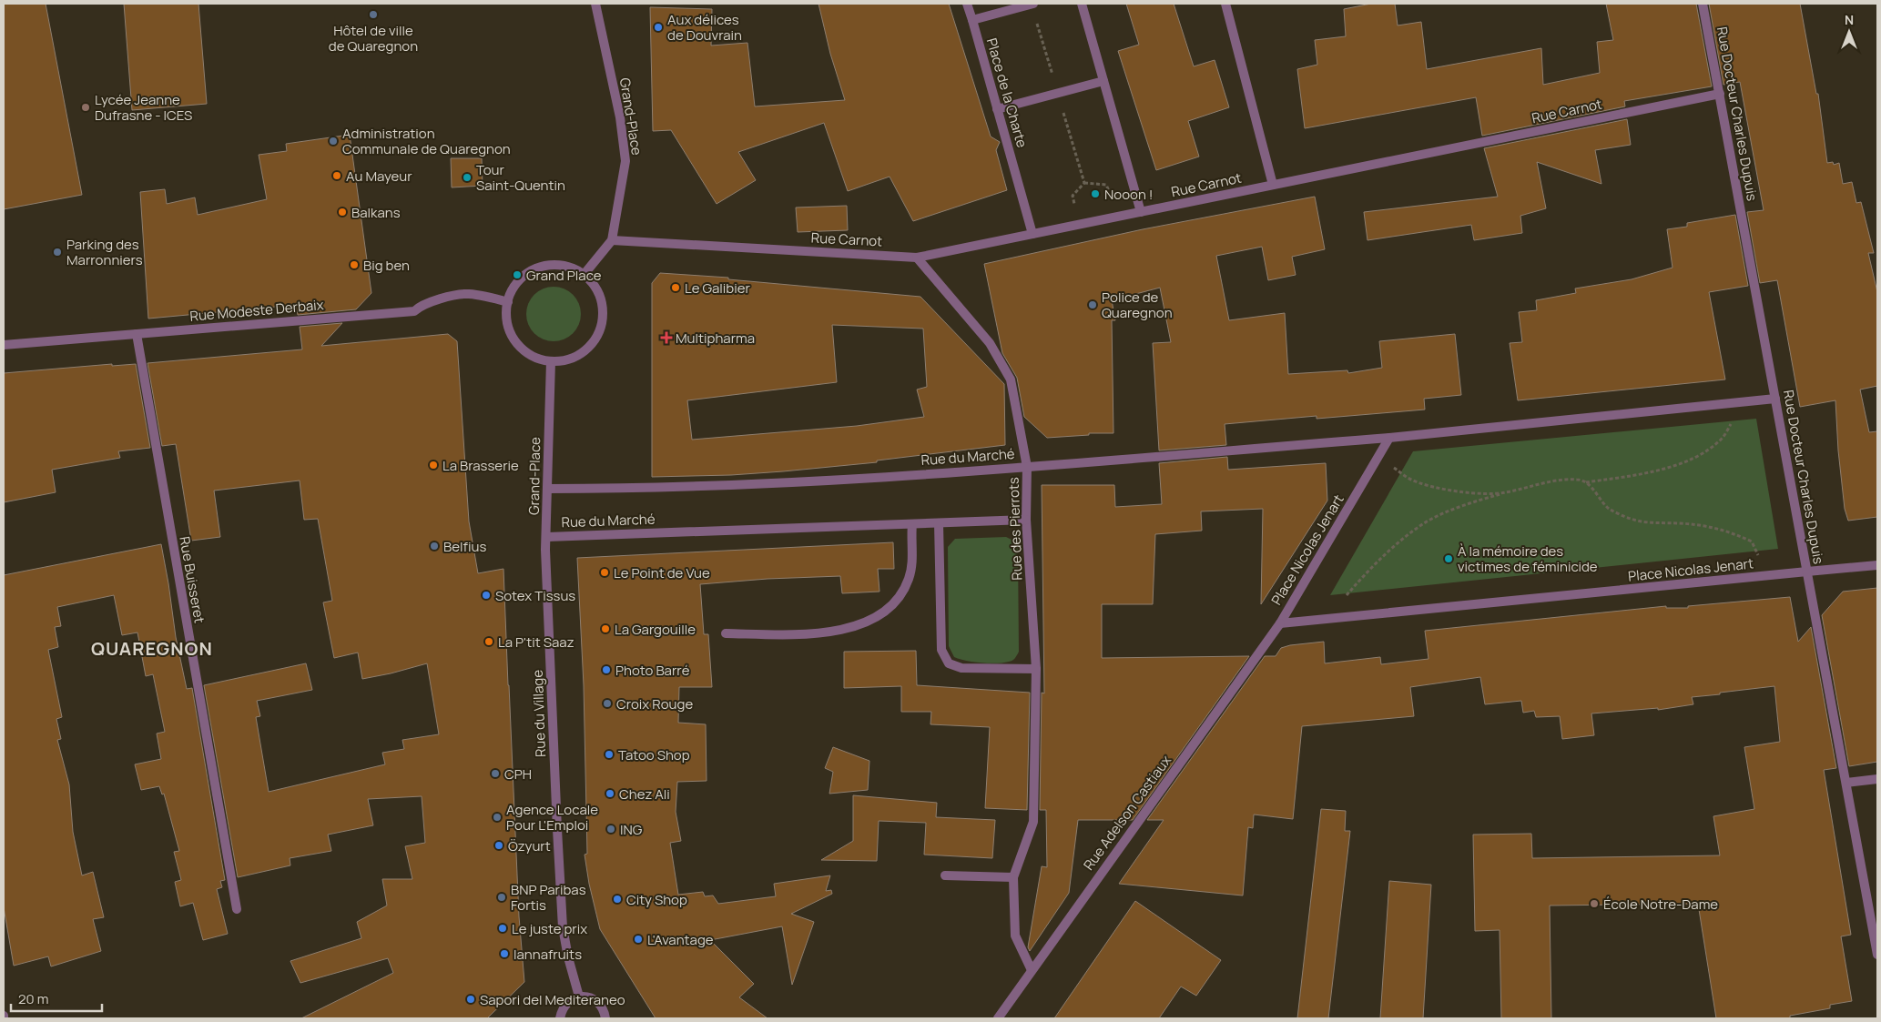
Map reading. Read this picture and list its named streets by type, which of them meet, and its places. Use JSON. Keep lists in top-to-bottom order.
{
  "streets": {
    "street": [
      "Place de la Charte",
      "Rue Carnot",
      "Rue Docteur Charles Dupuis",
      "Grand-Place",
      "Rue Modeste Derbaix",
      "Rue du Marché",
      "Rue des Pierrots",
      "Place Nicolas Jenart",
      "Rue Buisseret",
      "Rue du Village",
      "Rue Adelson Castiaux"
    ]
  },
  "crossings": [
    ["Place de la Charte", "Rue Carnot"],
    ["Rue Carnot", "Rue Docteur Charles Dupuis"],
    ["Rue Carnot", "Grand-Place"],
    ["Rue Carnot", "Rue des Pierrots"],
    ["Rue Docteur Charles Dupuis", "Place Nicolas Jenart"],
    ["Grand-Place", "Rue Modeste Derbaix"],
    ["Grand-Place", "Rue du Marché"],
    ["Grand-Place", "Rue du Village"],
    ["Rue Modeste Derbaix", "Rue Buisseret"],
    ["Rue du Marché", "Rue des Pierrots"],
    ["Rue du Marché", "Place Nicolas Jenart"],
    ["Rue du Marché", "Rue du Village"],
    ["Rue des Pierrots", "Rue Adelson Castiaux"],
    ["Place Nicolas Jenart", "Rue Adelson Castiaux"]
  ],
  "districts": ["QUAREGNON"],
  "places": {
    "other": [
      "Hôtel de ville de Quaregnon",
      "Aux délices de Douvrain",
      "Lycée Jeanne Dufrasne - ICES",
      "Administration Communale de Quaregnon",
      "Au Mayeur",
      "Tour Saint-Quentin",
      "Nooon !",
      "Balkans",
      "Parking des Marronniers",
      "Big ben",
      "Grand Place",
      "Le Galibier",
      "Police de Quaregnon",
      "La Brasserie",
      "Belfius",
      "À la mémoire des victimes de féminicide",
      "Le Point de Vue",
      "Sotex Tissus",
      "La Gargouille",
      "La P'tit Saaz",
      "Photo Barré",
      "Croix Rouge",
      "Tatoo Shop",
      "CPH",
      "Chez Ali",
      "Agence Locale Pour L'Emploi",
      "ING",
      "Özyurt",
      "BNP Paribas Fortis",
      "City Shop",
      "École Notre-Dame",
      "Le juste prix",
      "L'Avantage",
      "Iannafruits",
      "Sapori del Mediteraneo"
    ],
    "health": ["Multipharma"]
  },
  "scale_bar": "20 m",
  "north": "top"
}
